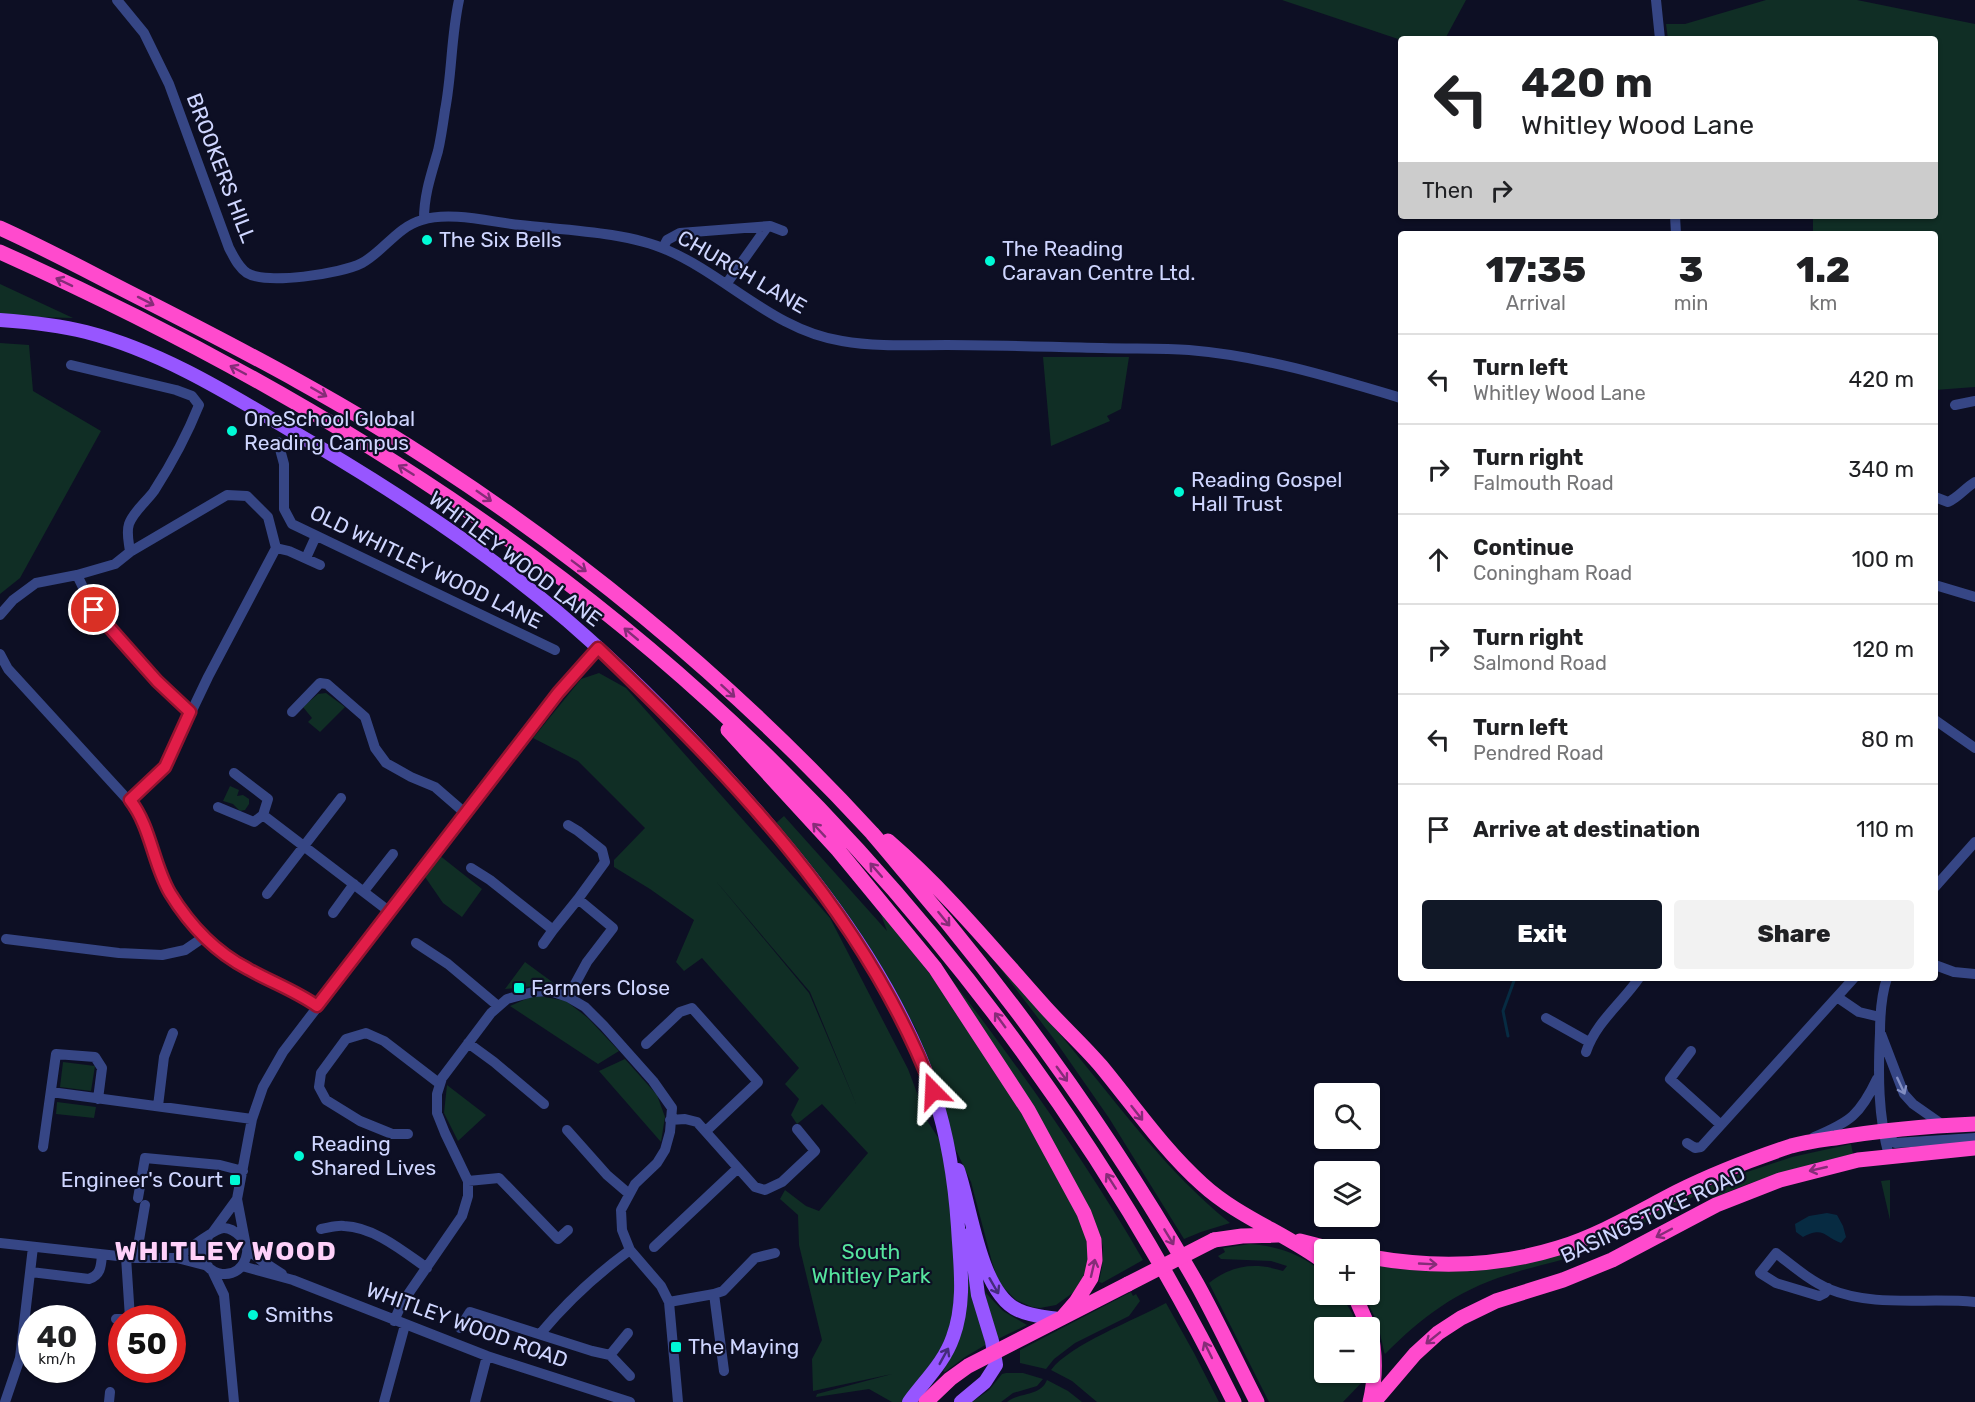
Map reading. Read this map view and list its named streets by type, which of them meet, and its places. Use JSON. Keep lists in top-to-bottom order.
{
  "streets": {
    "highway": ["BASINGSTOKE ROAD"],
    "main road": ["WHITLEY WOOD LANE"],
    "street": [
      "BROOKERS HILL",
      "CHURCH LANE",
      "OLD WHITLEY WOOD LANE",
      "WHITLEY WOOD ROAD"
    ]
  },
  "crossings": [
    ["BROOKERS HILL", "CHURCH LANE"],
    ["WHITLEY WOOD LANE", "WHITLEY WOOD ROAD"]
  ],
  "districts": ["WHITLEY WOOD"],
  "parks": ["South Whitley Park"],
  "places": {
    "other": [
      "The Six Bells",
      "The Reading Caravan Centre Ltd.",
      "OneSchool Global Reading Campus",
      "Reading Gospel Hall Trust",
      "Reading Shared Lives",
      "Smiths"
    ],
    "transit": ["Farmers Close", "Engineer's Court", "The Maying"]
  },
  "page": {
    "turn": ["420 m", "Whitley Wood Lane"],
    "then": "Then",
    "eta": [
      "17:35",
      "Arrival",
      "3",
      "min",
      "1.2",
      "km"
    ],
    "list": [
      {
        "name": "Turn left",
        "note": "Whitley Wood Lane",
        "value": "420 m"
      },
      {
        "name": "Turn right",
        "note": "Falmouth Road",
        "value": "340 m"
      },
      {
        "name": "Continue",
        "note": "Coningham Road",
        "value": "100 m"
      },
      {
        "name": "Turn right",
        "note": "Salmond Road",
        "value": "120 m"
      },
      {
        "name": "Turn left",
        "note": "Pendred Road",
        "value": "80 m"
      },
      {
        "name": "Arrive at destination",
        "value": "110 m"
      }
    ],
    "buttons": ["Exit", "Share"],
    "map_buttons": ["+", "−"],
    "speed": "40 km/h",
    "limit": "50"
  }
}
